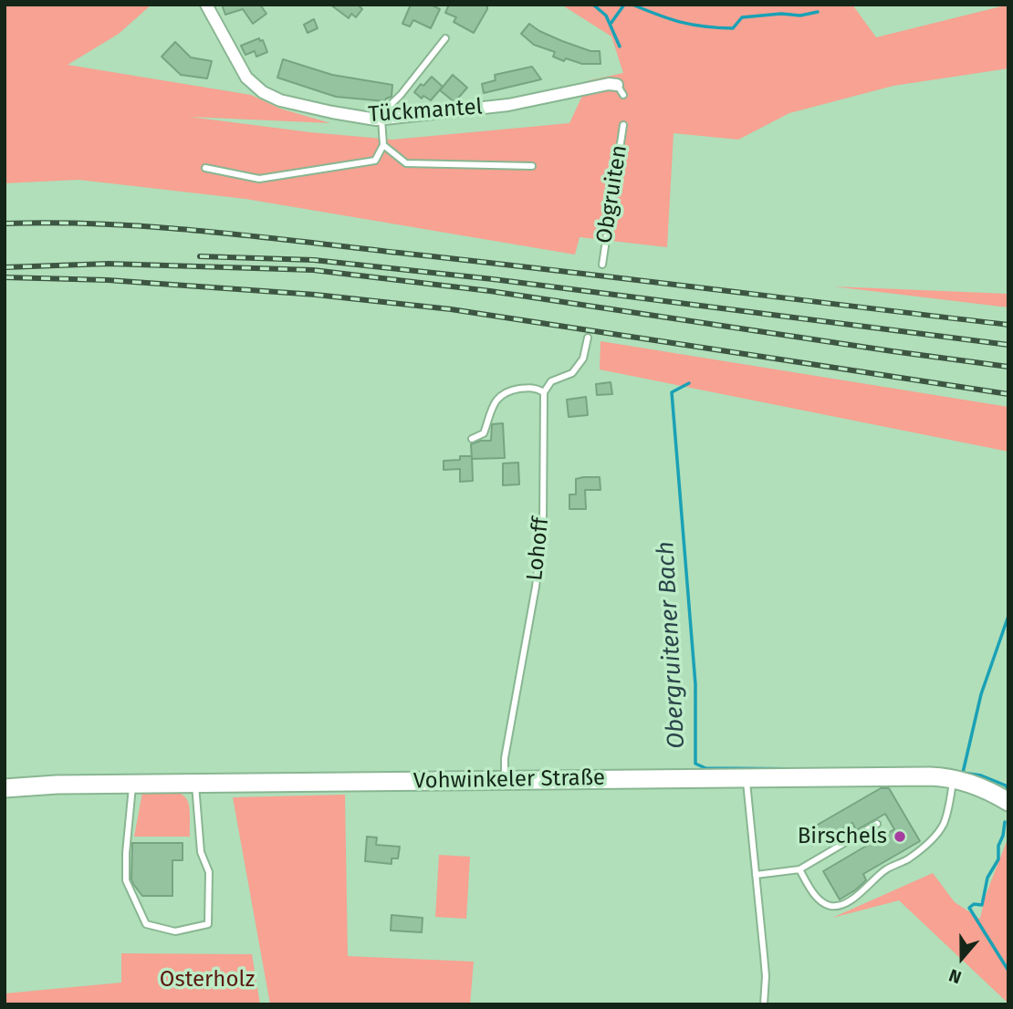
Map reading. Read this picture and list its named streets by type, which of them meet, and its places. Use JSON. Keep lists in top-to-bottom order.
{
  "streets": {
    "street": ["Tückmantel", "Vohwinkeler Straße"],
    "lane": ["Obgruiten", "Lohoff"]
  },
  "crossings": [
    ["Lohoff", "Vohwinkeler Straße"]
  ],
  "water": ["Obergruitener Bach"],
  "parks": ["Osterholz"],
  "places": ["Birschels"],
  "north": "bottom"
}
